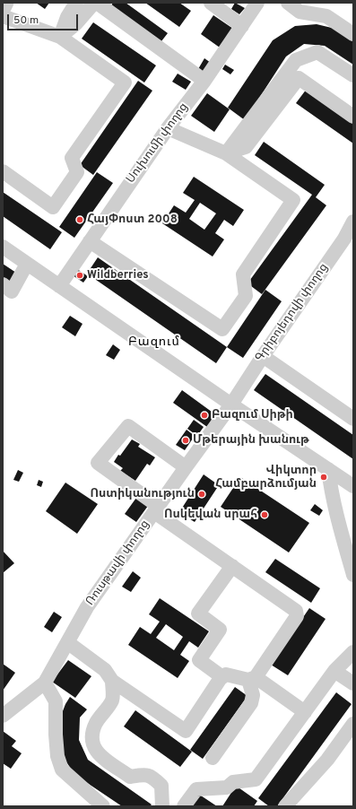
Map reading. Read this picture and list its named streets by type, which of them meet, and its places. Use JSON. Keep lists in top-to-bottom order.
{
  "streets": {
    "street": ["Սուխումի փողոց", "Գրիբոյեդովի փողոց", "Ռուսթավի փողոց"]
  },
  "crossings": [
    ["Գրիբոյեդովի փողոց", "Ռուսթավի փողոց"]
  ],
  "districts": ["Բազում"],
  "places": [
    "ՀայՓոստ 2008",
    "Wildberries",
    "Բազում Սիթի",
    "Մթերային խանութ",
    "Վիկտոր Համբարձումյան",
    "Ոստիկանություն",
    "Ոսկեվան սրահ"
  ],
  "scale_bar": "50 m"
}
